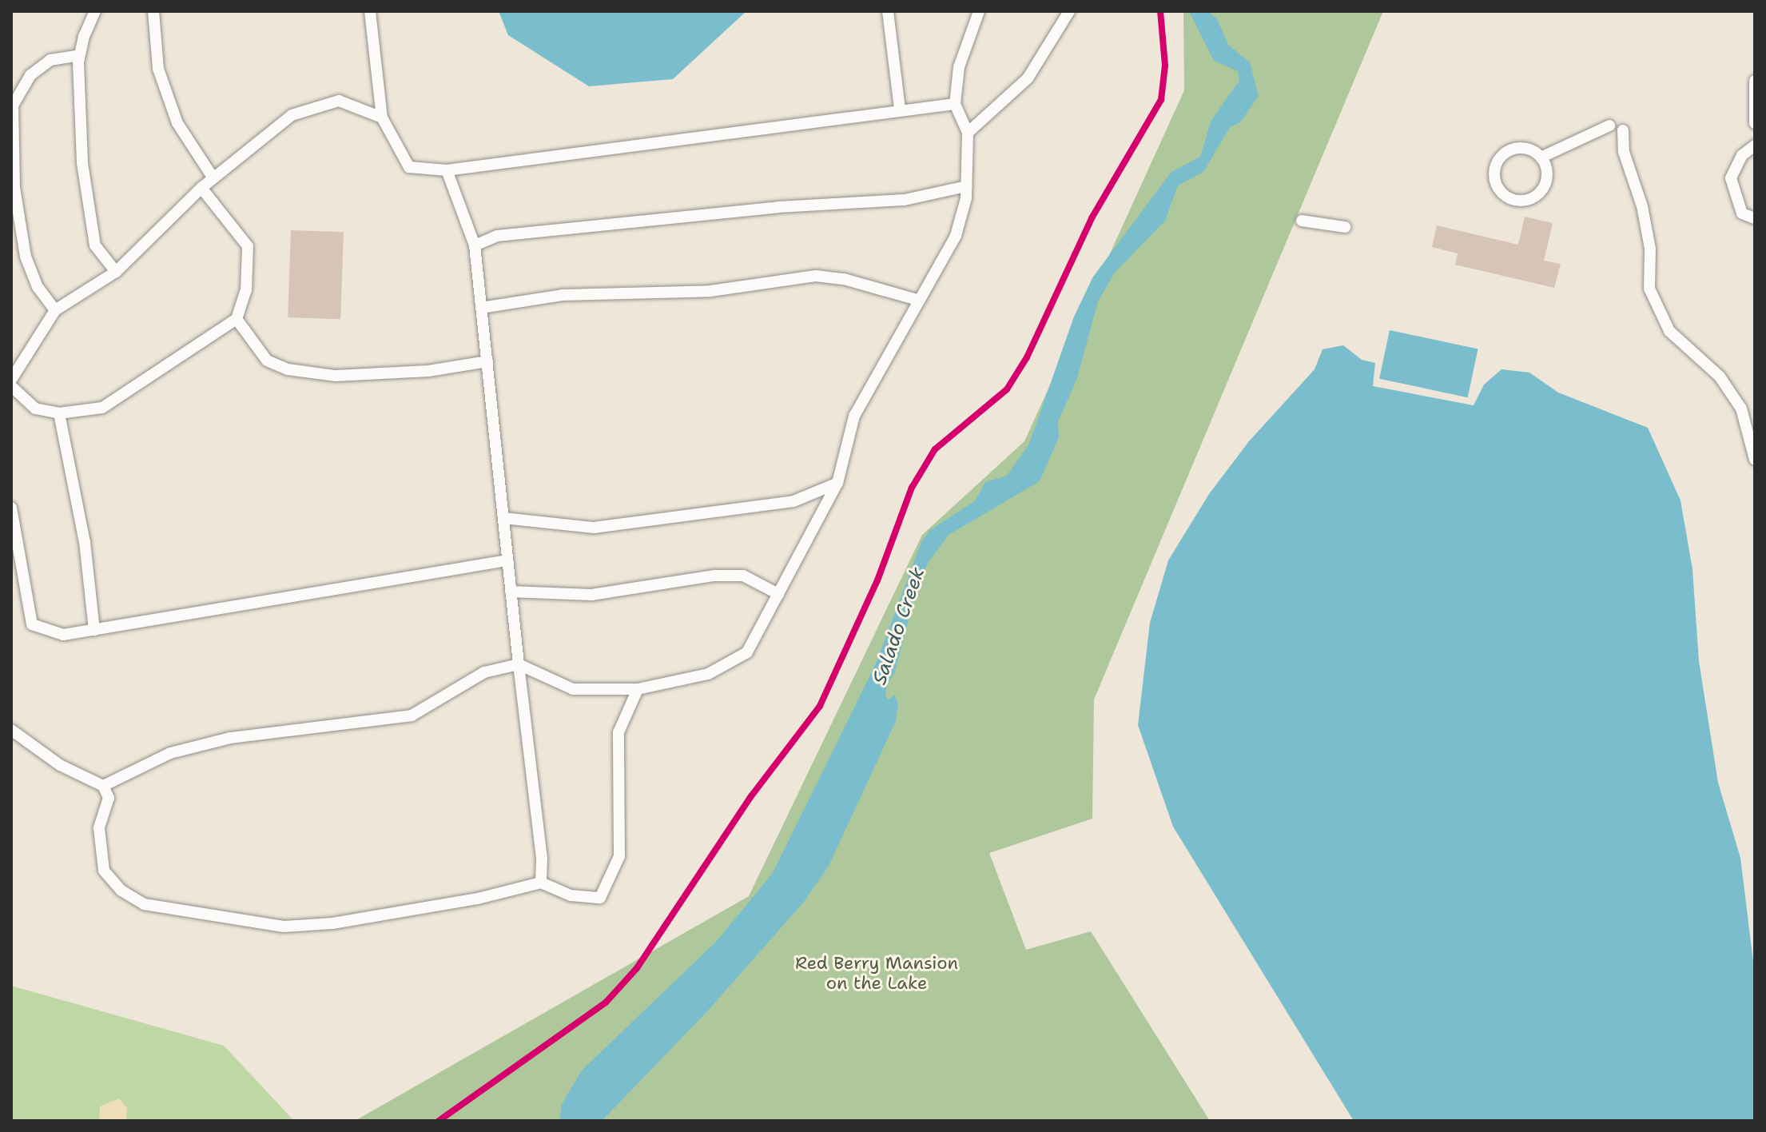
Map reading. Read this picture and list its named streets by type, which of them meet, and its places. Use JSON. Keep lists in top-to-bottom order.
{
  "water": ["Salado Creek"],
  "parks": ["Red Berry Mansion on the Lake"]
}
